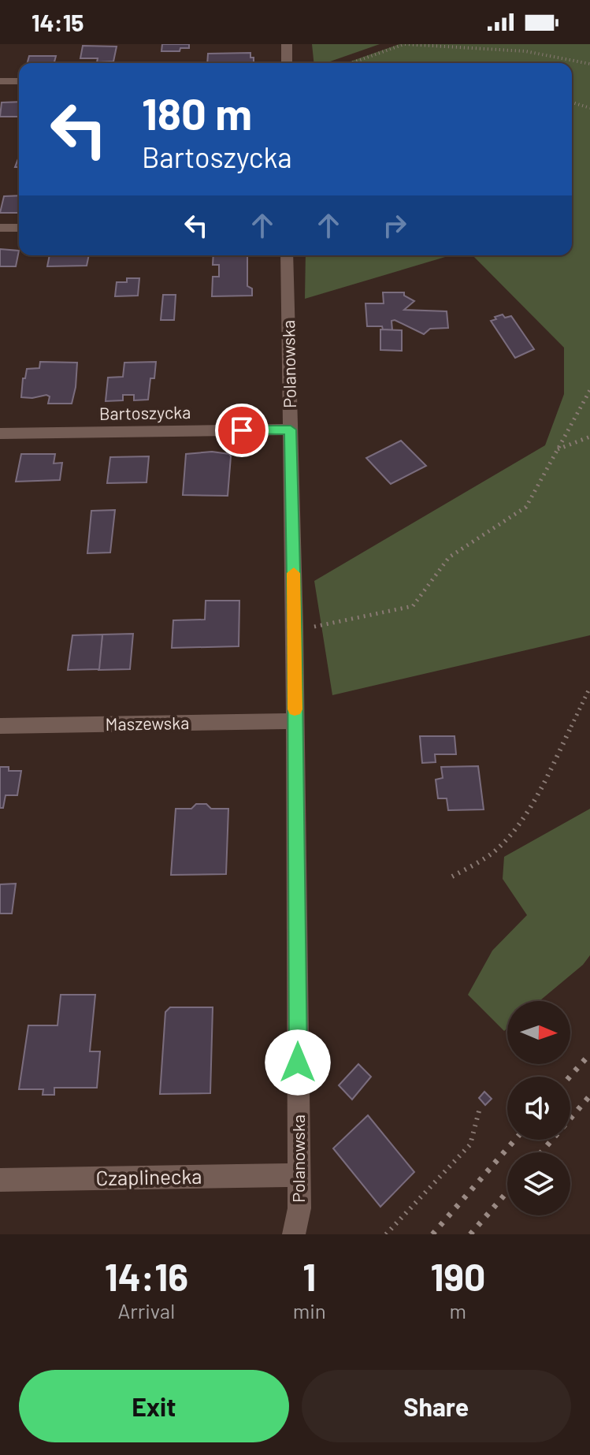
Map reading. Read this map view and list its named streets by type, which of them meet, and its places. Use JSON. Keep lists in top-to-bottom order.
{
  "streets": {
    "street": [
      "Polanowska",
      "Bartoszycka",
      "Maszewska",
      "Czaplinecka"
    ]
  },
  "crossings": [
    ["Polanowska", "Bartoszycka"],
    ["Polanowska", "Maszewska"],
    ["Polanowska", "Czaplinecka"]
  ],
  "north": "right",
  "page": {
    "status": "14:15",
    "turn": ["180 m", "Bartoszycka"],
    "eta": [
      "14:16",
      "Arrival",
      "1",
      "min",
      "190",
      "m"
    ],
    "buttons": ["Exit", "Share"]
  }
}
